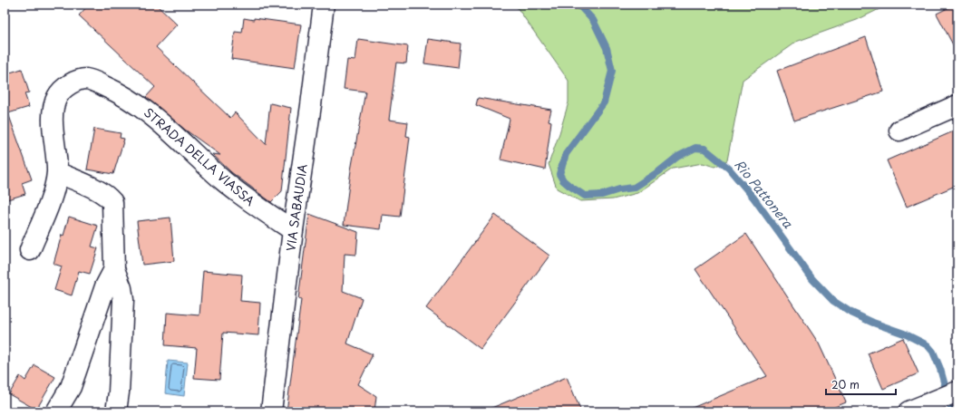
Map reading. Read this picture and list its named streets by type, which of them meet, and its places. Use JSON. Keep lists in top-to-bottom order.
{
  "streets": {
    "street": ["STRADA DELLA VIASSA", "VIA SABAUDIA"]
  },
  "crossings": [
    ["STRADA DELLA VIASSA", "VIA SABAUDIA"]
  ],
  "water": ["Rio Pattonera"],
  "scale_bar": "20 m"
}
